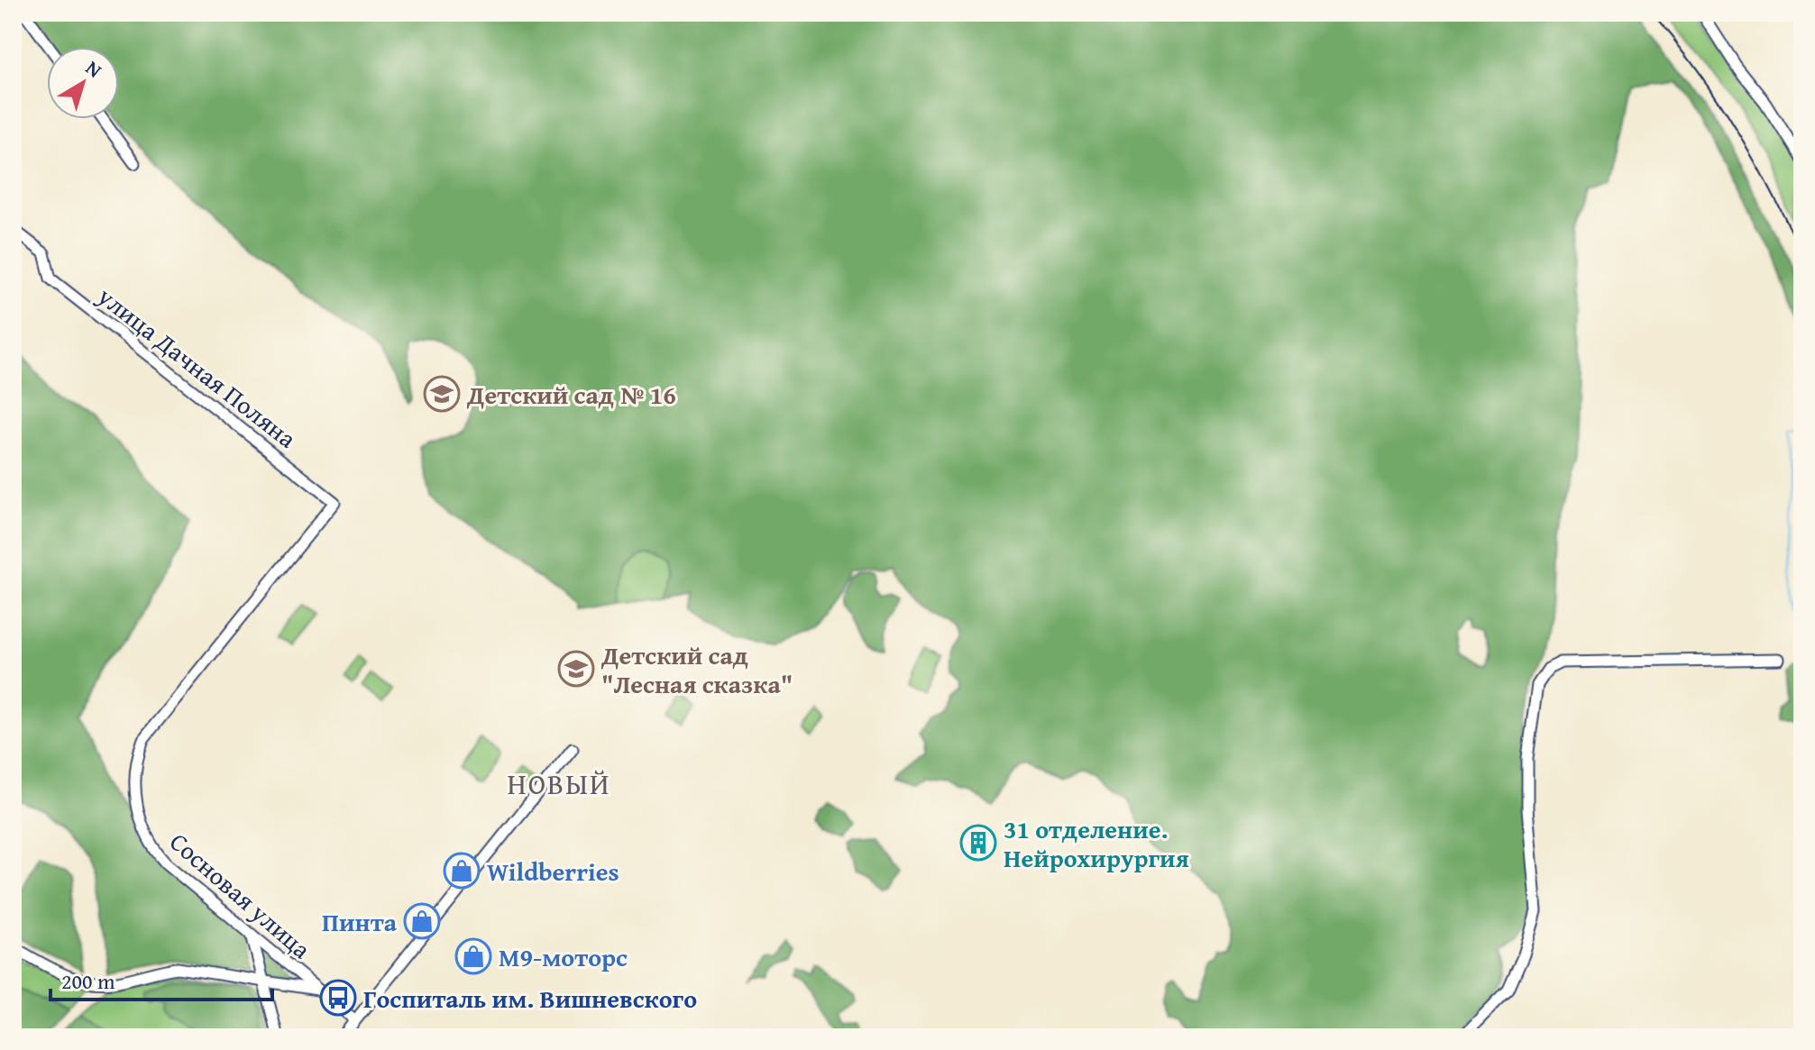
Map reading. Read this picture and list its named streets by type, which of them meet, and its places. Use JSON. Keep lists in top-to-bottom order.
{
  "streets": {
    "street": ["улица Дачная Поляна", "Сосновая улица"]
  },
  "crossings": [
    ["улица Дачная Поляна", "Сосновая улица"]
  ],
  "districts": ["НОВЫЙ"],
  "places": {
    "school or university": ["Детский сад № 16", "Детский сад \"Лесная сказка\""],
    "building": ["31 отделение. Нейрохирургия"],
    "shop": ["Wildberries", "Пинта", "М9-моторс"],
    "bus stop": ["Госпиталь им. Вишневского"]
  },
  "scale_bar": "200 m",
  "north": "top right"
}
